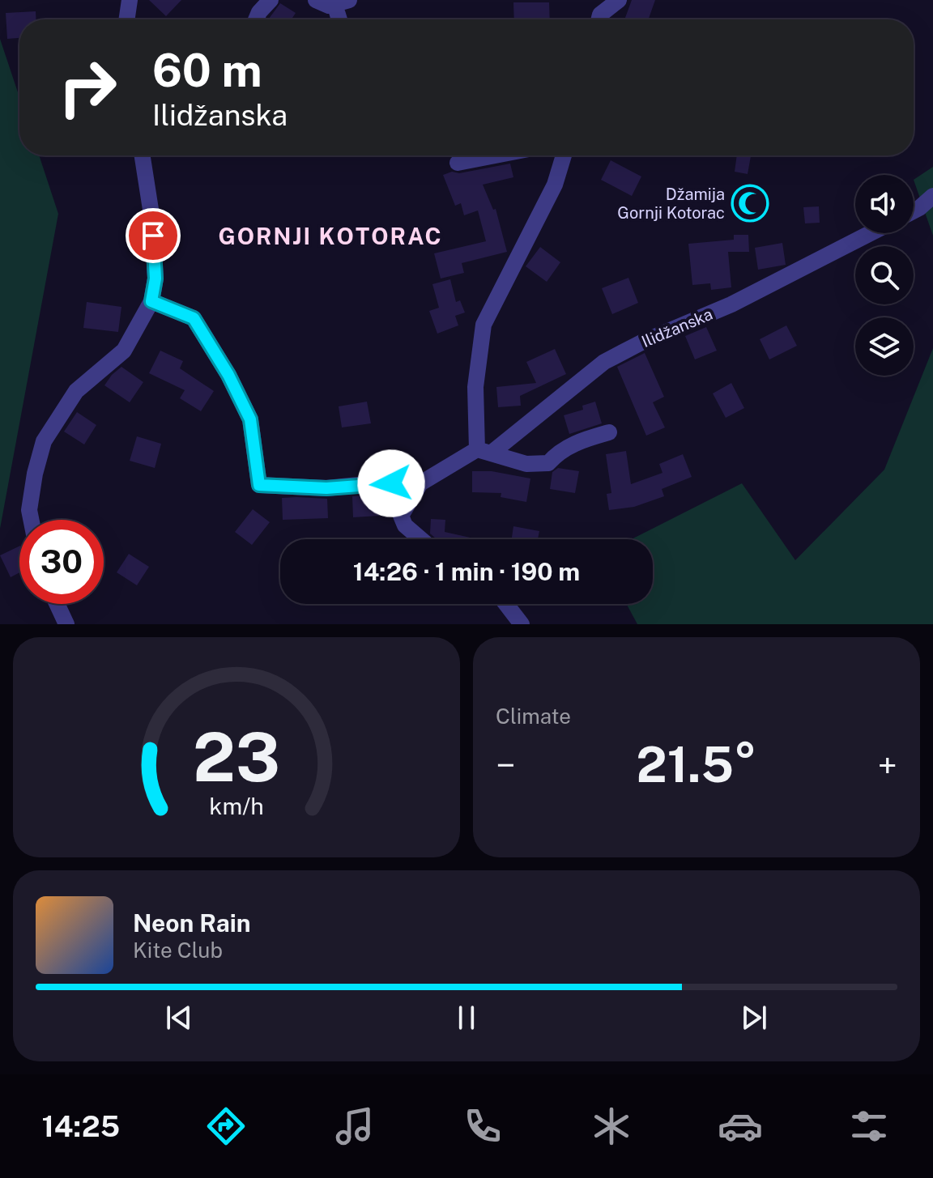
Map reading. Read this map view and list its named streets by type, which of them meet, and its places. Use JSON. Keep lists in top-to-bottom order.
{
  "streets": {
    "street": ["Ilidžanska"]
  },
  "districts": ["GORNJI KOTORAC"],
  "places": {
    "mosque": ["Džamija Gornji Kotorac"]
  },
  "page": {
    "turn": ["60 m", "Ilidžanska"],
    "limit": "30",
    "trip": "14:26 · 1 min · 190 m",
    "tile": "Climate",
    "heat": ["−", "21.5°", "+"],
    "song": ["Neon Rain", "Kite Club"],
    "tabs": "14:25",
    "gauge": ["23", "km/h"]
  }
}
